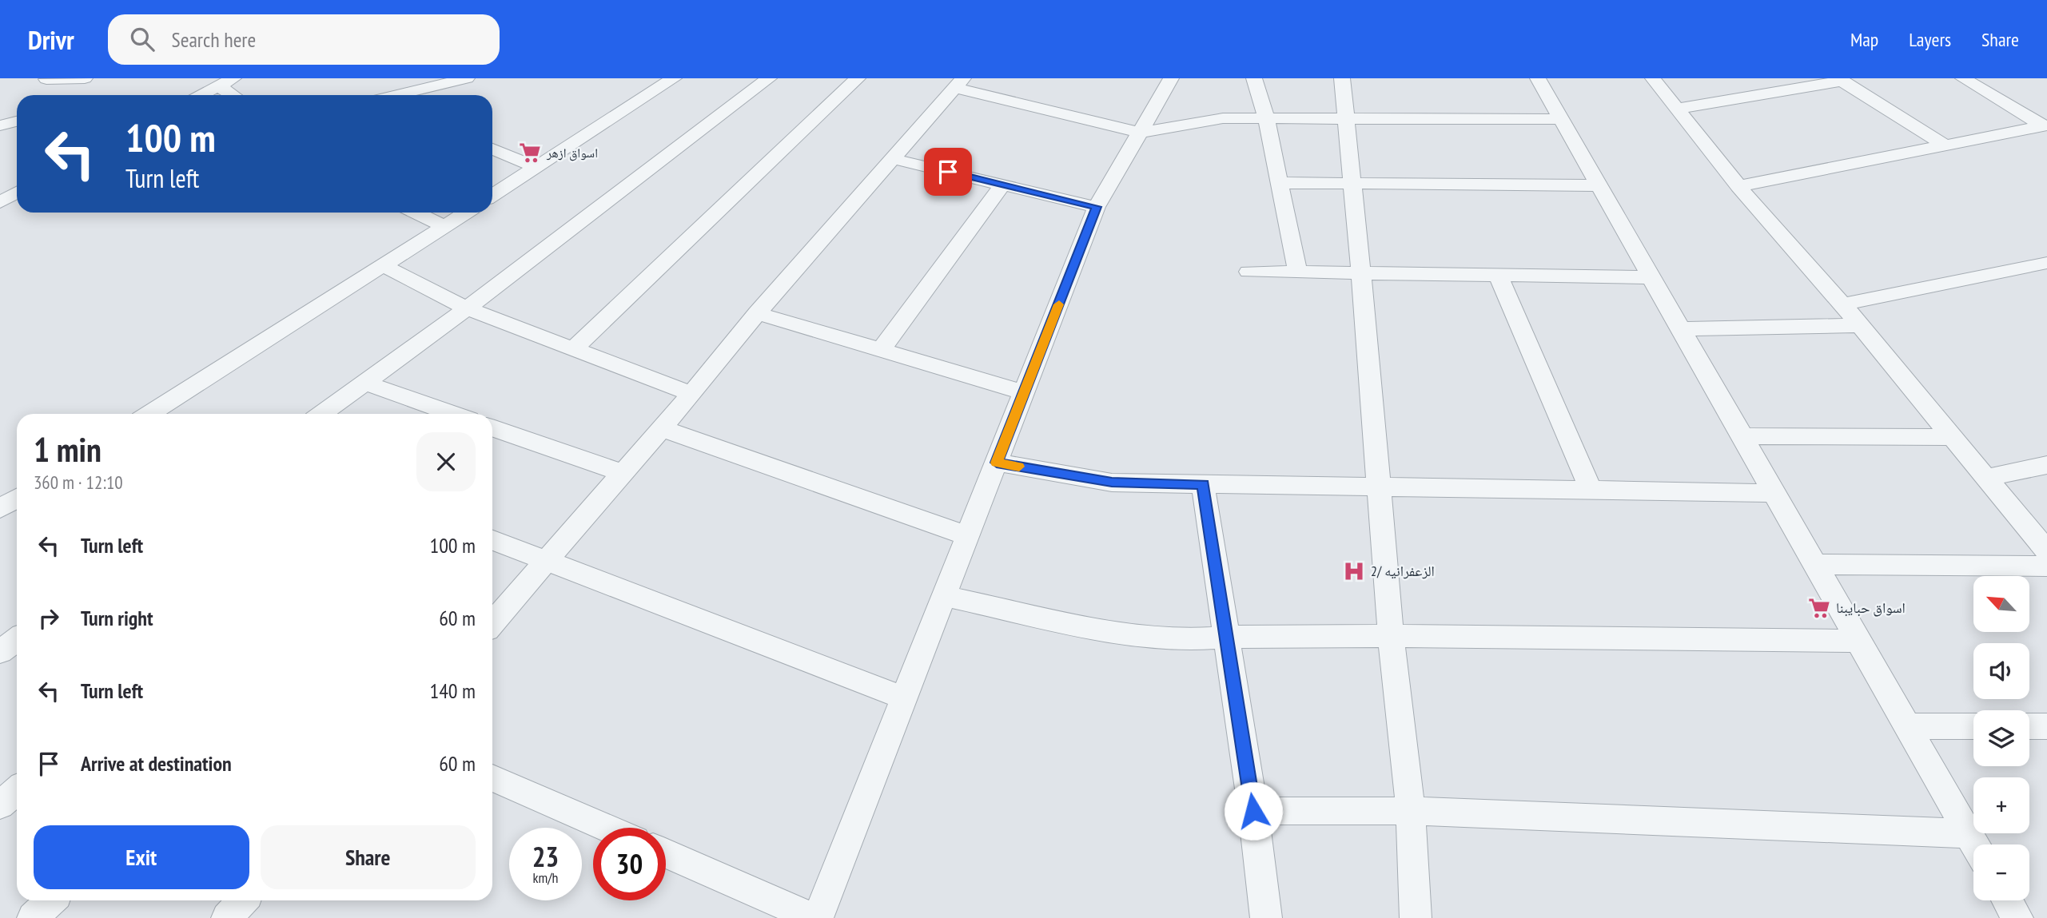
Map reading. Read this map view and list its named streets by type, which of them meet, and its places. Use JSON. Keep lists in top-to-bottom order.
{
  "places": {
    "supermarket": ["اسواق ازهر", "اسواق حبايبنا"],
    "hospital": ["الزعفرانيه /2"]
  },
  "north": "top left",
  "page": {
    "header": "Drivr",
    "search": "Search here",
    "nav": ["Map", "Layers", "Share"],
    "turn": ["100 m", "Turn left"],
    "heading": ["1 min", "360 m · 12:10"],
    "list": [
      {
        "name": "Turn left",
        "value": "100 m"
      },
      {
        "name": "Turn right",
        "value": "60 m"
      },
      {
        "name": "Turn left",
        "value": "140 m"
      },
      {
        "name": "Arrive at destination",
        "value": "60 m"
      }
    ],
    "map_buttons": ["+", "−"],
    "buttons": ["Exit", "Share"],
    "speed": "23 km/h",
    "limit": "30"
  }
}
